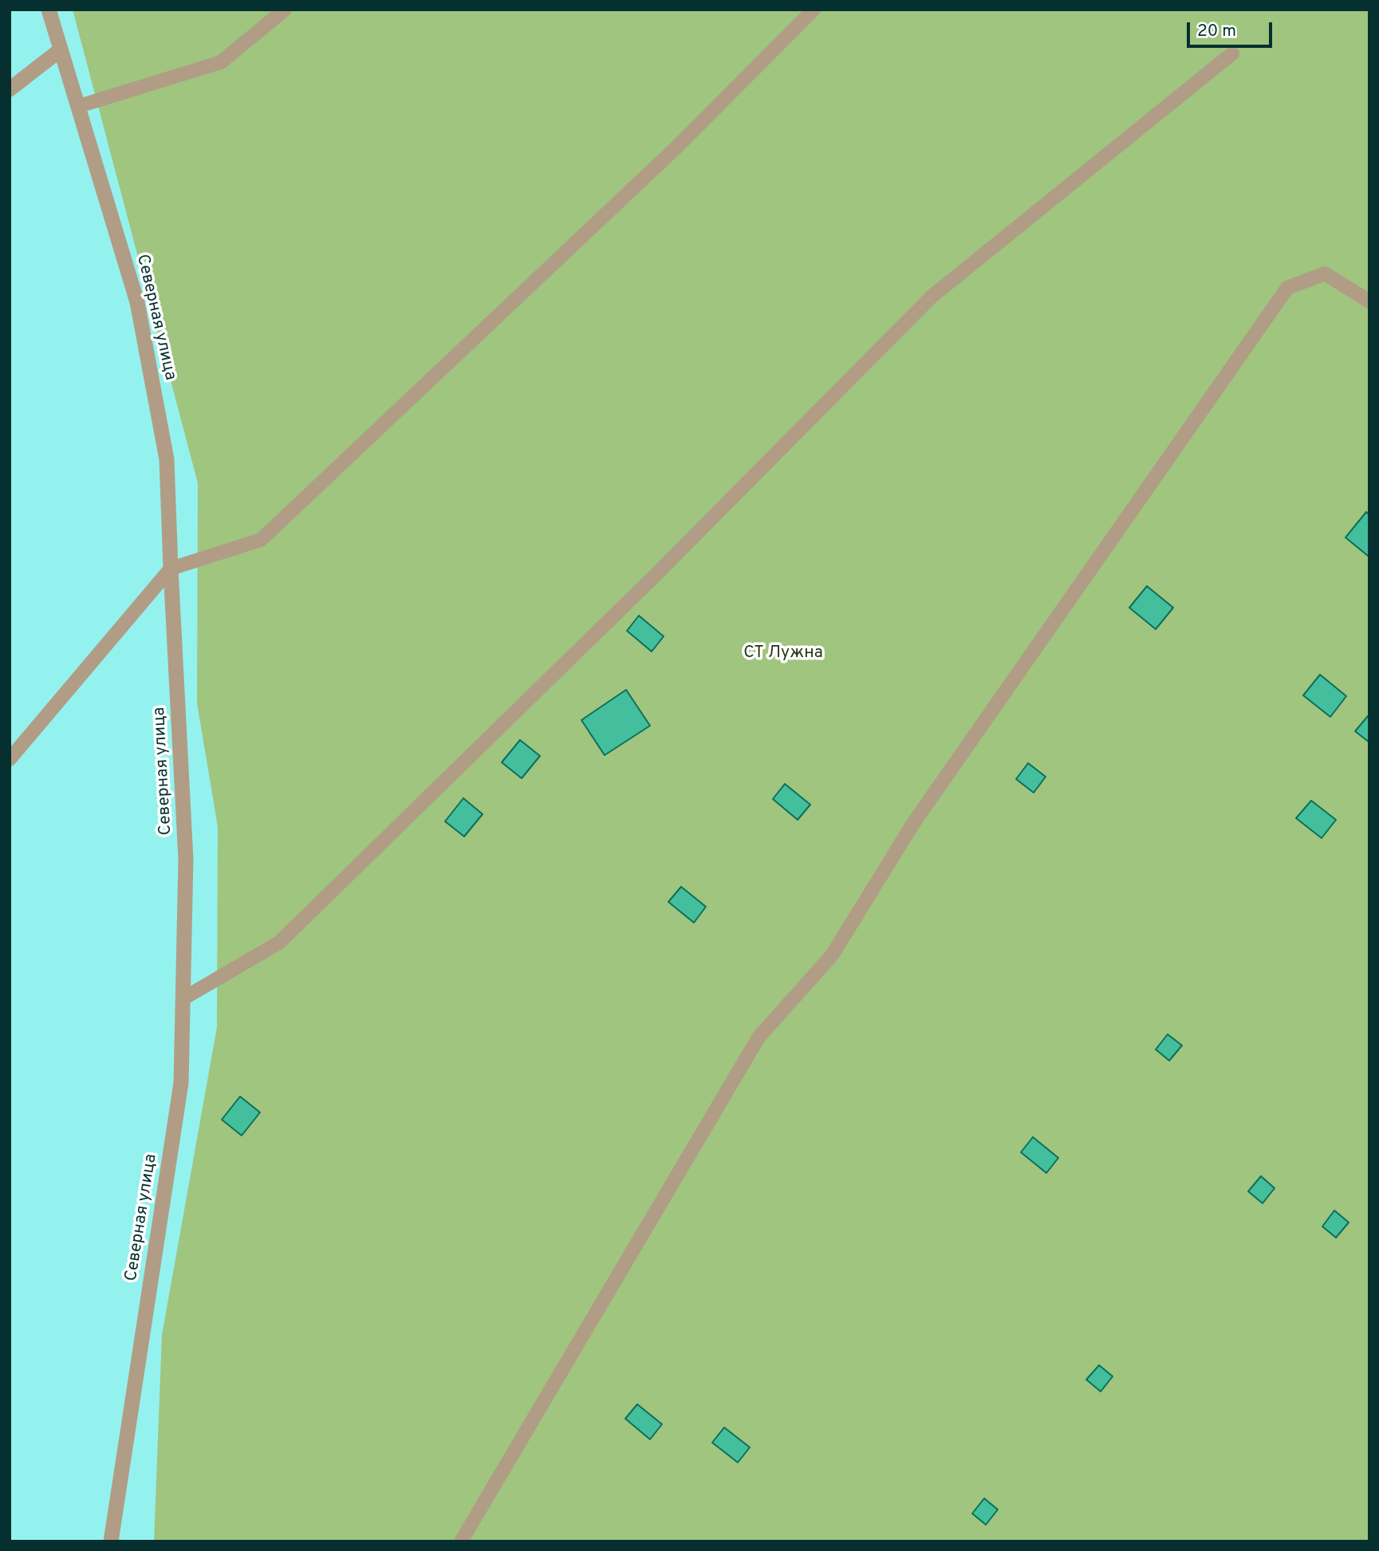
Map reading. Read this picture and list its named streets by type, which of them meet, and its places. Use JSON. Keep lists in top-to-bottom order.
{
  "streets": {
    "street": ["Северная улица"]
  },
  "parks": ["СТ Лужна"],
  "scale_bar": "20 m"
}
